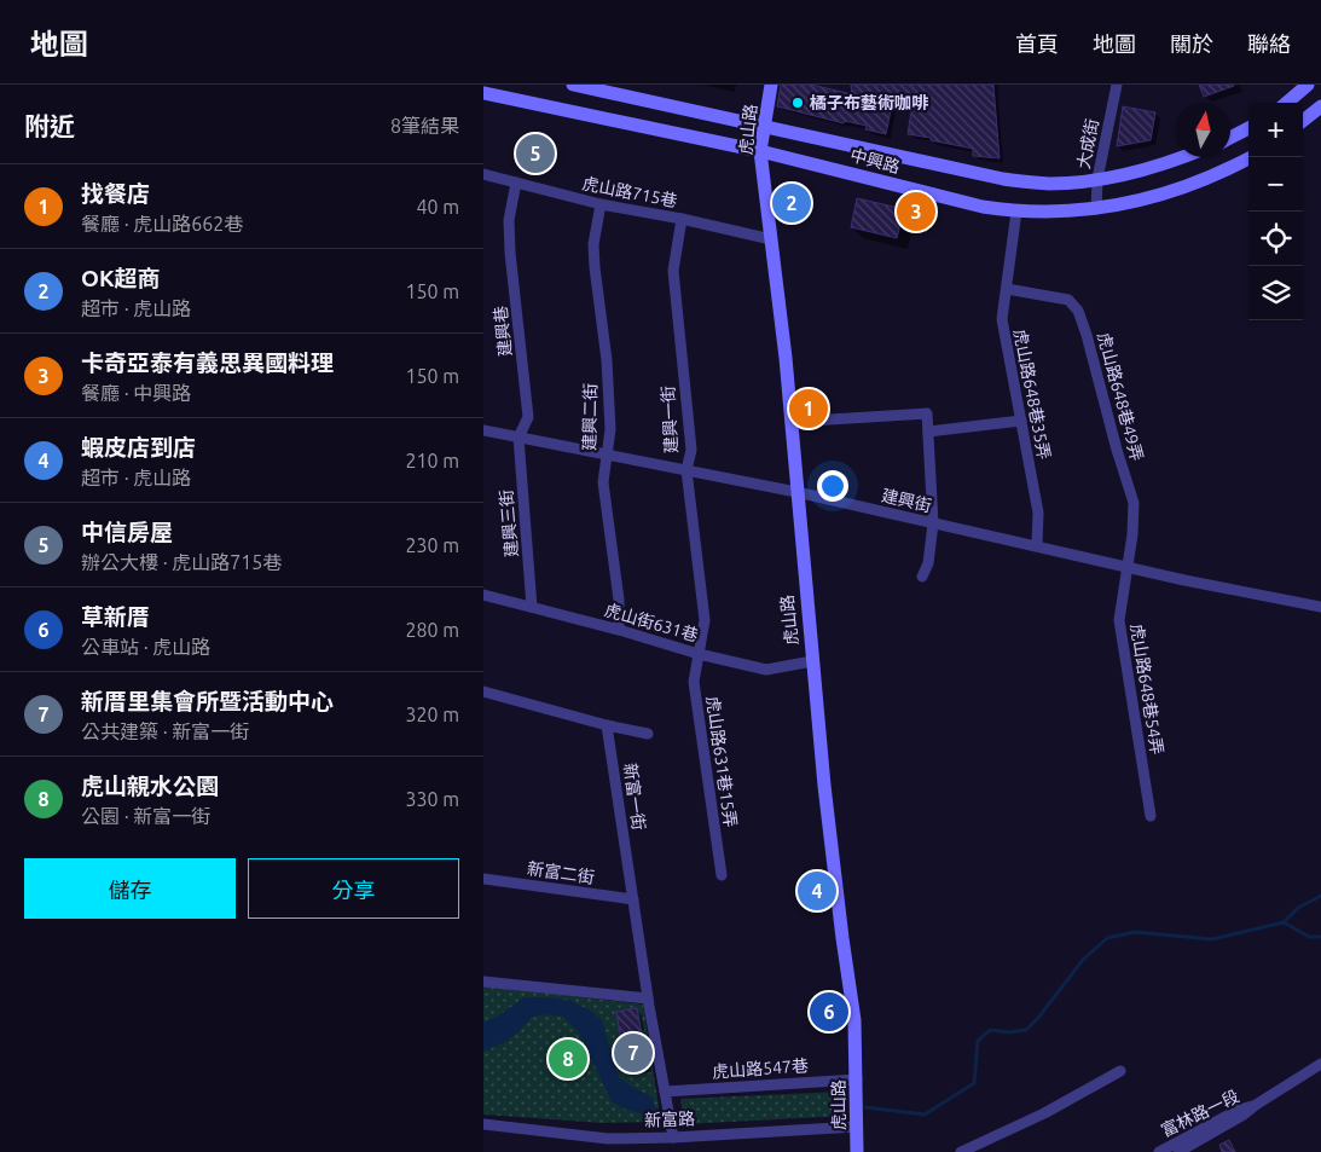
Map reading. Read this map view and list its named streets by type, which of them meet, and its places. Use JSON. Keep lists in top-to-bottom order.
{
  "streets": {
    "street": [
      "虎山路",
      "大成街",
      "中興路",
      "虎山路715巷",
      "建興巷",
      "虎山路648巷35弄",
      "虎山路648巷49弄",
      "建興二街",
      "建興一街",
      "建興街",
      "建興三街",
      "虎山街631巷",
      "虎山路648巷54弄",
      "虎山路631巷15弄",
      "新富一街",
      "新富二街",
      "虎山路547巷",
      "富林路一段",
      "新富路"
    ]
  },
  "crossings": [
    ["虎山路", "中興路"],
    ["虎山路", "虎山路715巷"],
    ["虎山路", "建興街"],
    ["虎山路", "虎山街631巷"],
    ["虎山路", "虎山路547巷"],
    ["虎山路", "新富路"],
    ["大成街", "中興路"],
    ["中興路", "虎山路648巷35弄"],
    ["虎山路715巷", "建興巷"],
    ["虎山路715巷", "建興二街"],
    ["虎山路715巷", "建興一街"],
    ["建興巷", "建興街"],
    ["建興巷", "建興三街"],
    ["虎山路648巷35弄", "虎山路648巷49弄"],
    ["虎山路648巷35弄", "建興街"],
    ["虎山路648巷49弄", "建興街"],
    ["虎山路648巷49弄", "虎山路648巷54弄"],
    ["建興二街", "建興街"],
    ["建興二街", "虎山街631巷"],
    ["建興一街", "建興街"],
    ["建興一街", "虎山街631巷"],
    ["建興一街", "虎山路631巷15弄"],
    ["建興街", "建興三街"],
    ["建興街", "虎山路648巷54弄"],
    ["建興三街", "虎山街631巷"],
    ["虎山街631巷", "虎山路631巷15弄"],
    ["新富一街", "新富二街"],
    ["新富一街", "虎山路547巷"],
    ["新富一街", "新富路"]
  ],
  "places": ["橘子布藝術咖啡"],
  "north": "top",
  "page": {
    "header": "地圖",
    "nav": [
      "首頁",
      "地圖",
      "關於",
      "聯絡"
    ],
    "heading": ["附近", "8筆結果"],
    "map_buttons": ["+", "−"],
    "pins": [
      "5",
      "2",
      "3",
      "1",
      "4",
      "6",
      "7",
      "8"
    ],
    "list": [
      {
        "mark": "1",
        "name": "找餐店",
        "note": "餐廳 · 虎山路662巷",
        "value": "40 m"
      },
      {
        "mark": "2",
        "name": "OK超商",
        "note": "超市 · 虎山路",
        "value": "150 m"
      },
      {
        "mark": "3",
        "name": "卡奇亞泰有義思異國料理",
        "note": "餐廳 · 中興路",
        "value": "150 m"
      },
      {
        "mark": "4",
        "name": "蝦皮店到店",
        "note": "超市 · 虎山路",
        "value": "210 m"
      },
      {
        "mark": "5",
        "name": "中信房屋",
        "note": "辦公大樓 · 虎山路715巷",
        "value": "230 m"
      },
      {
        "mark": "6",
        "name": "草新厝",
        "note": "公車站 · 虎山路",
        "value": "280 m"
      },
      {
        "mark": "7",
        "name": "新厝里集會所暨活動中心",
        "note": "公共建築 · 新富一街",
        "value": "320 m"
      },
      {
        "mark": "8",
        "name": "虎山親水公園",
        "note": "公園 · 新富一街",
        "value": "330 m"
      }
    ],
    "buttons": ["儲存", "分享"]
  }
}
